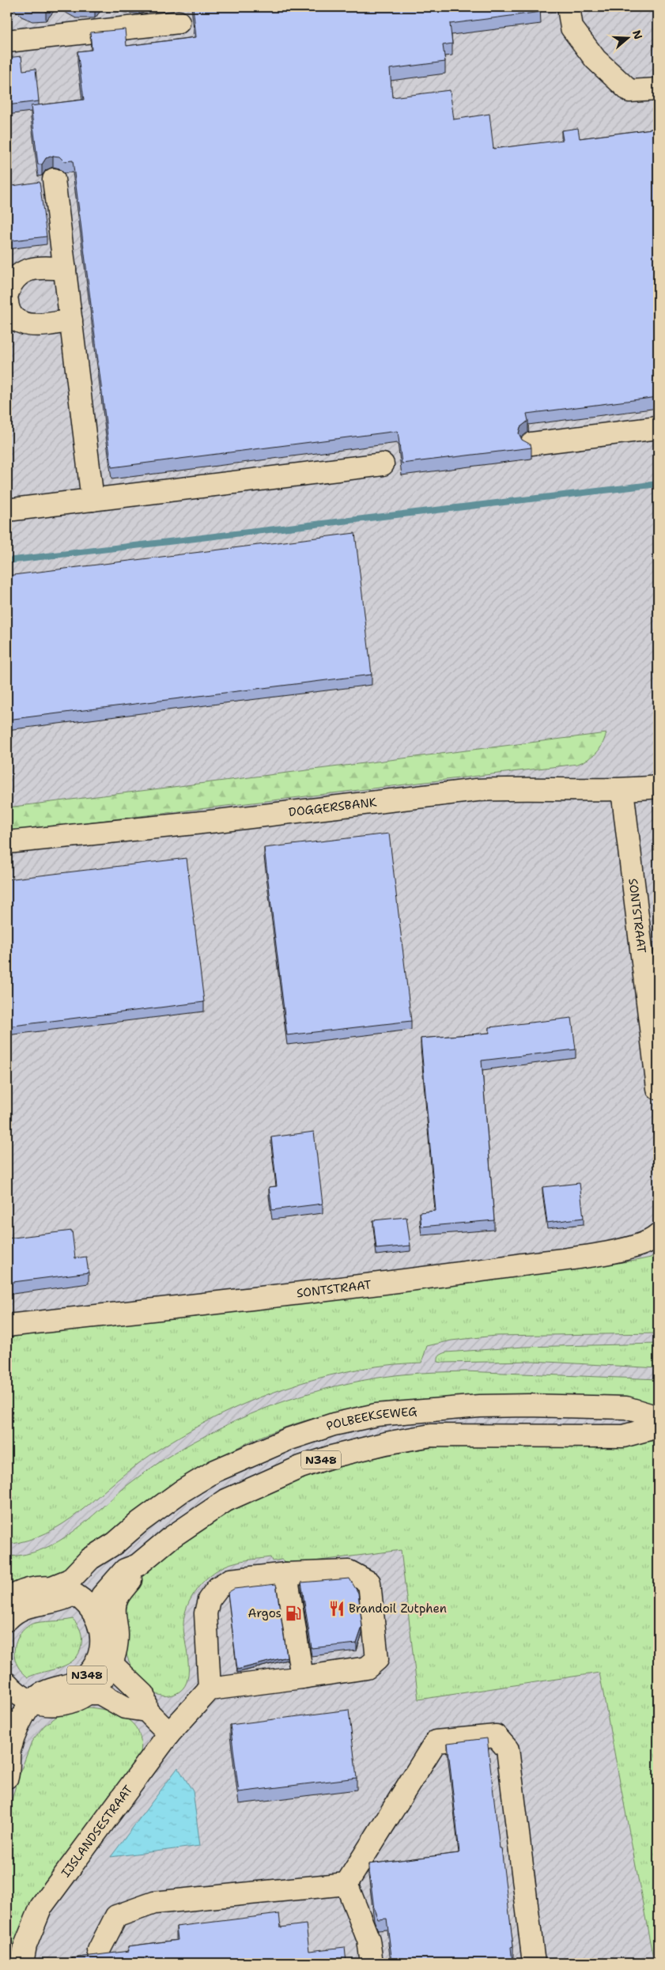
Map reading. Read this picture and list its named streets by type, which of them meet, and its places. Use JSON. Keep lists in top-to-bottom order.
{
  "streets": {
    "street": [
      "DOGGERSBANK",
      "SONTSTRAAT",
      "POLBEEKSEWEG",
      "N348",
      "IJSLANDSESTRAAT"
    ]
  },
  "crossings": [
    ["DOGGERSBANK", "SONTSTRAAT"],
    ["POLBEEKSEWEG", "N348"]
  ],
  "places": {
    "restaurant": ["Brandoil Zutphen"],
    "fuel station": ["Argos"]
  },
  "north": "right"
}
